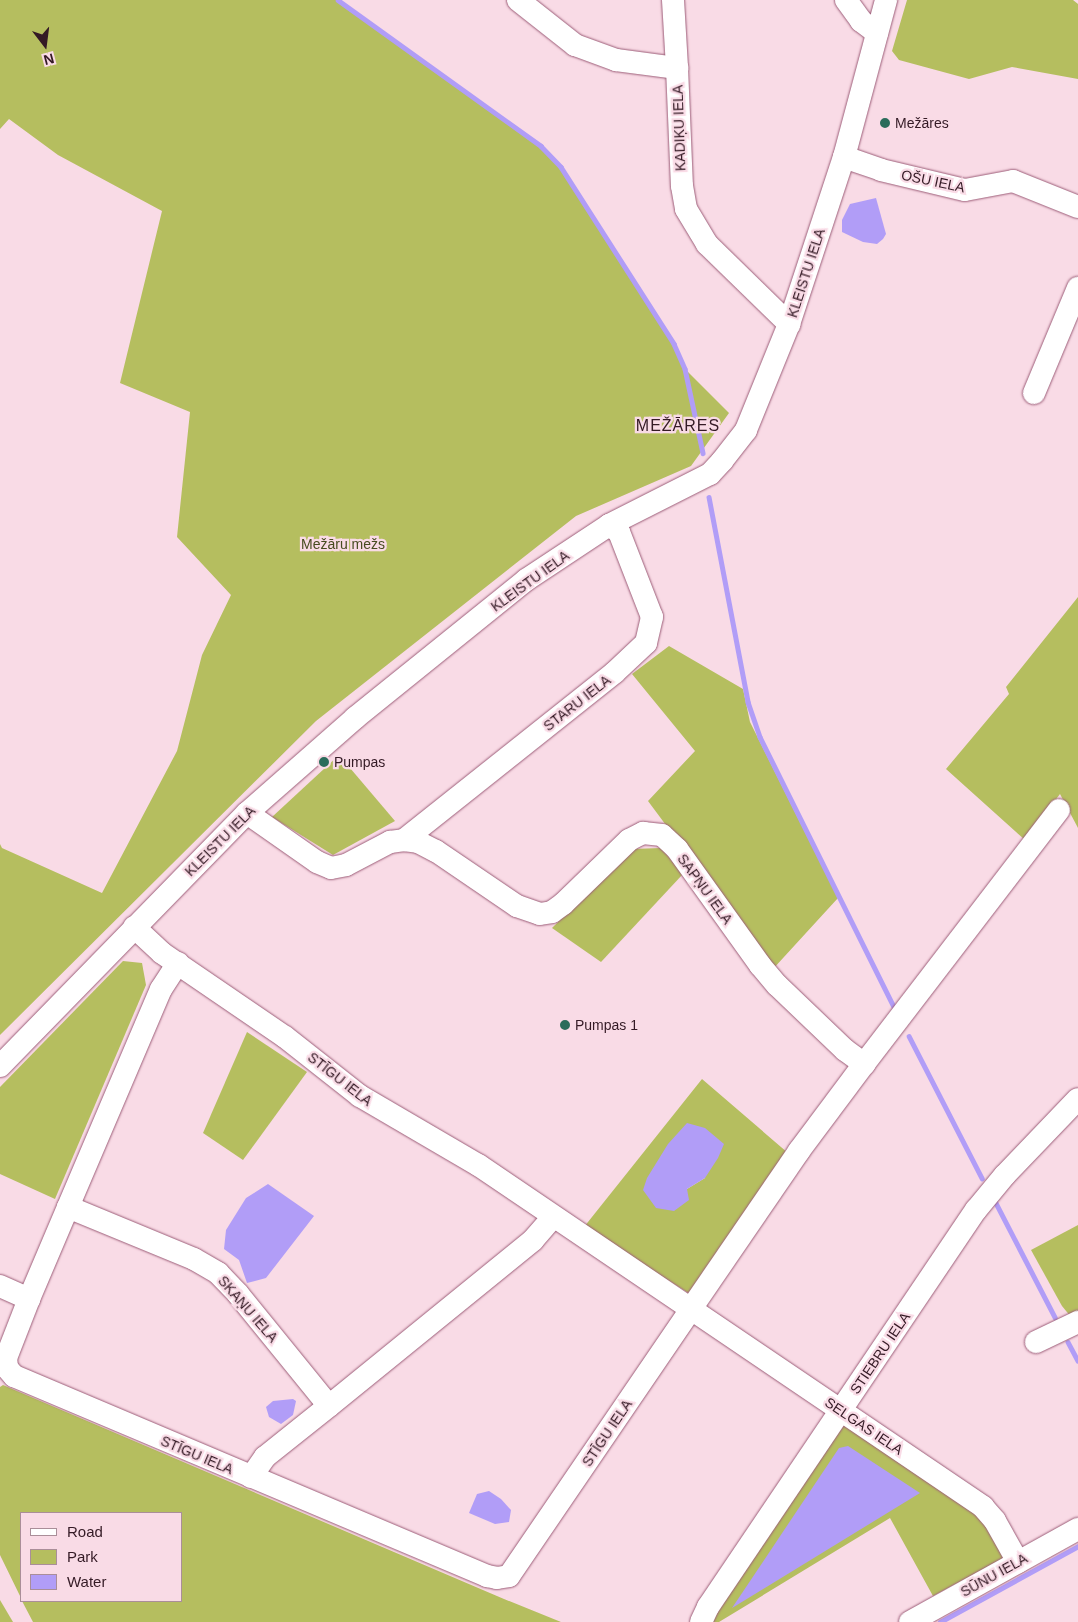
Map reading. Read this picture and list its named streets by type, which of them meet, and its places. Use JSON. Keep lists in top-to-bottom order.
{
  "streets": {
    "street": [
      "KADIĶU IELA",
      "OŠU IELA",
      "KLEISTU IELA",
      "STARU IELA",
      "SAPŅU IELA",
      "STĪGU IELA",
      "SKAŅU IELA",
      "STIEBRU IELA",
      "SELGAS IELA",
      "SŪNU IELA"
    ]
  },
  "crossings": [
    ["KADIĶU IELA", "KLEISTU IELA"],
    ["OŠU IELA", "KLEISTU IELA"],
    ["KLEISTU IELA", "STARU IELA"],
    ["KLEISTU IELA", "STĪGU IELA"],
    ["STARU IELA", "SAPŅU IELA"],
    ["STĪGU IELA", "SKAŅU IELA"],
    ["STĪGU IELA", "SELGAS IELA"],
    ["STIEBRU IELA", "SELGAS IELA"],
    ["SELGAS IELA", "SŪNU IELA"]
  ],
  "districts": ["MEŽĀRES"],
  "parks": ["Mežāru mežs"],
  "places": ["Mežāres", "Pumpas", "Pumpas 1"],
  "legend": ["Road", "Park", "Water"],
  "north": "bottom"
}
